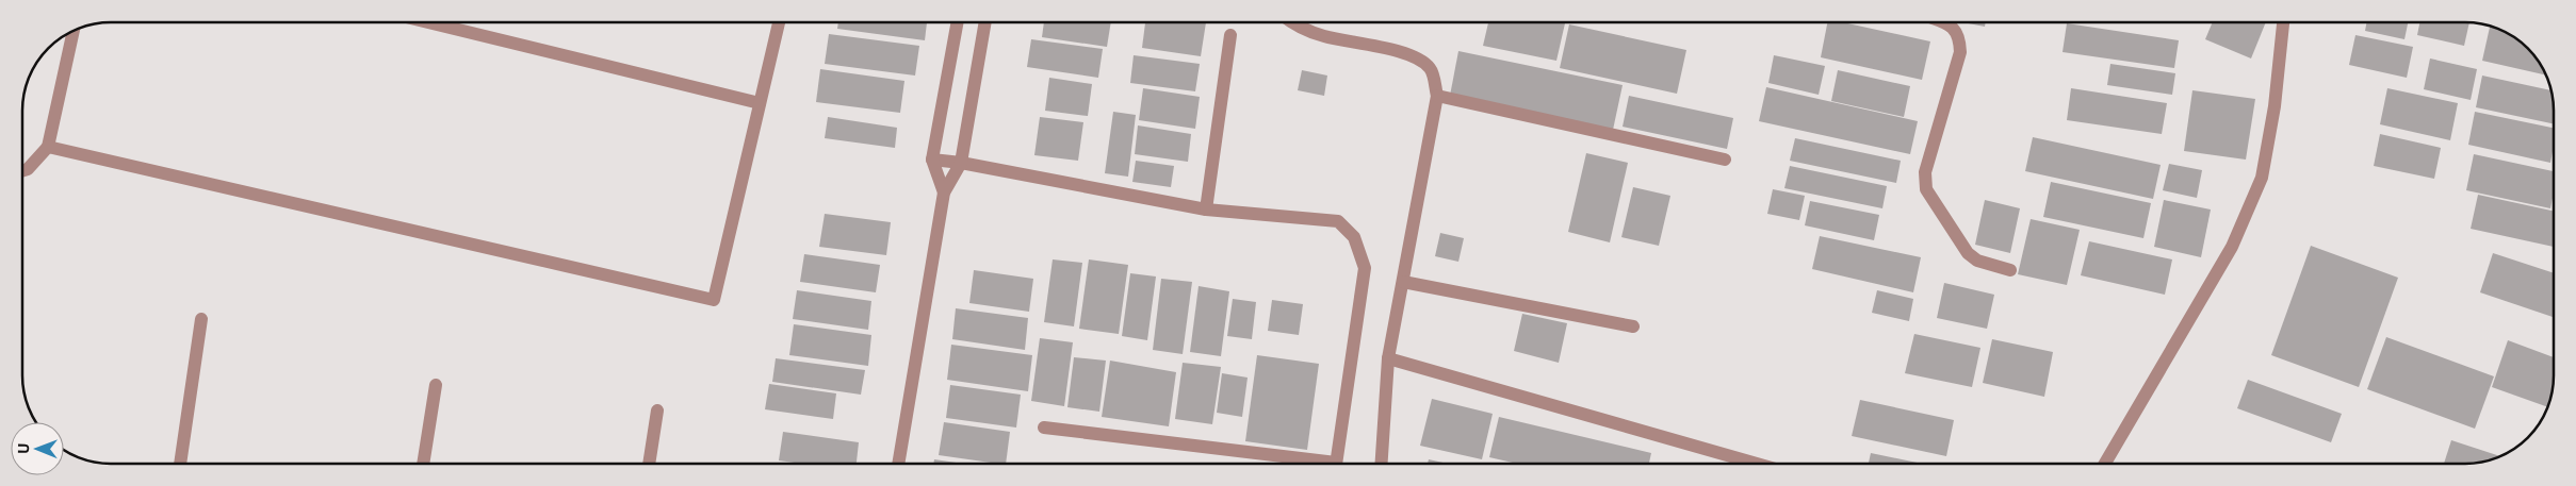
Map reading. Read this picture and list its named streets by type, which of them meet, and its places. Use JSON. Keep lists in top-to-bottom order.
{
  "north": "left"
}
